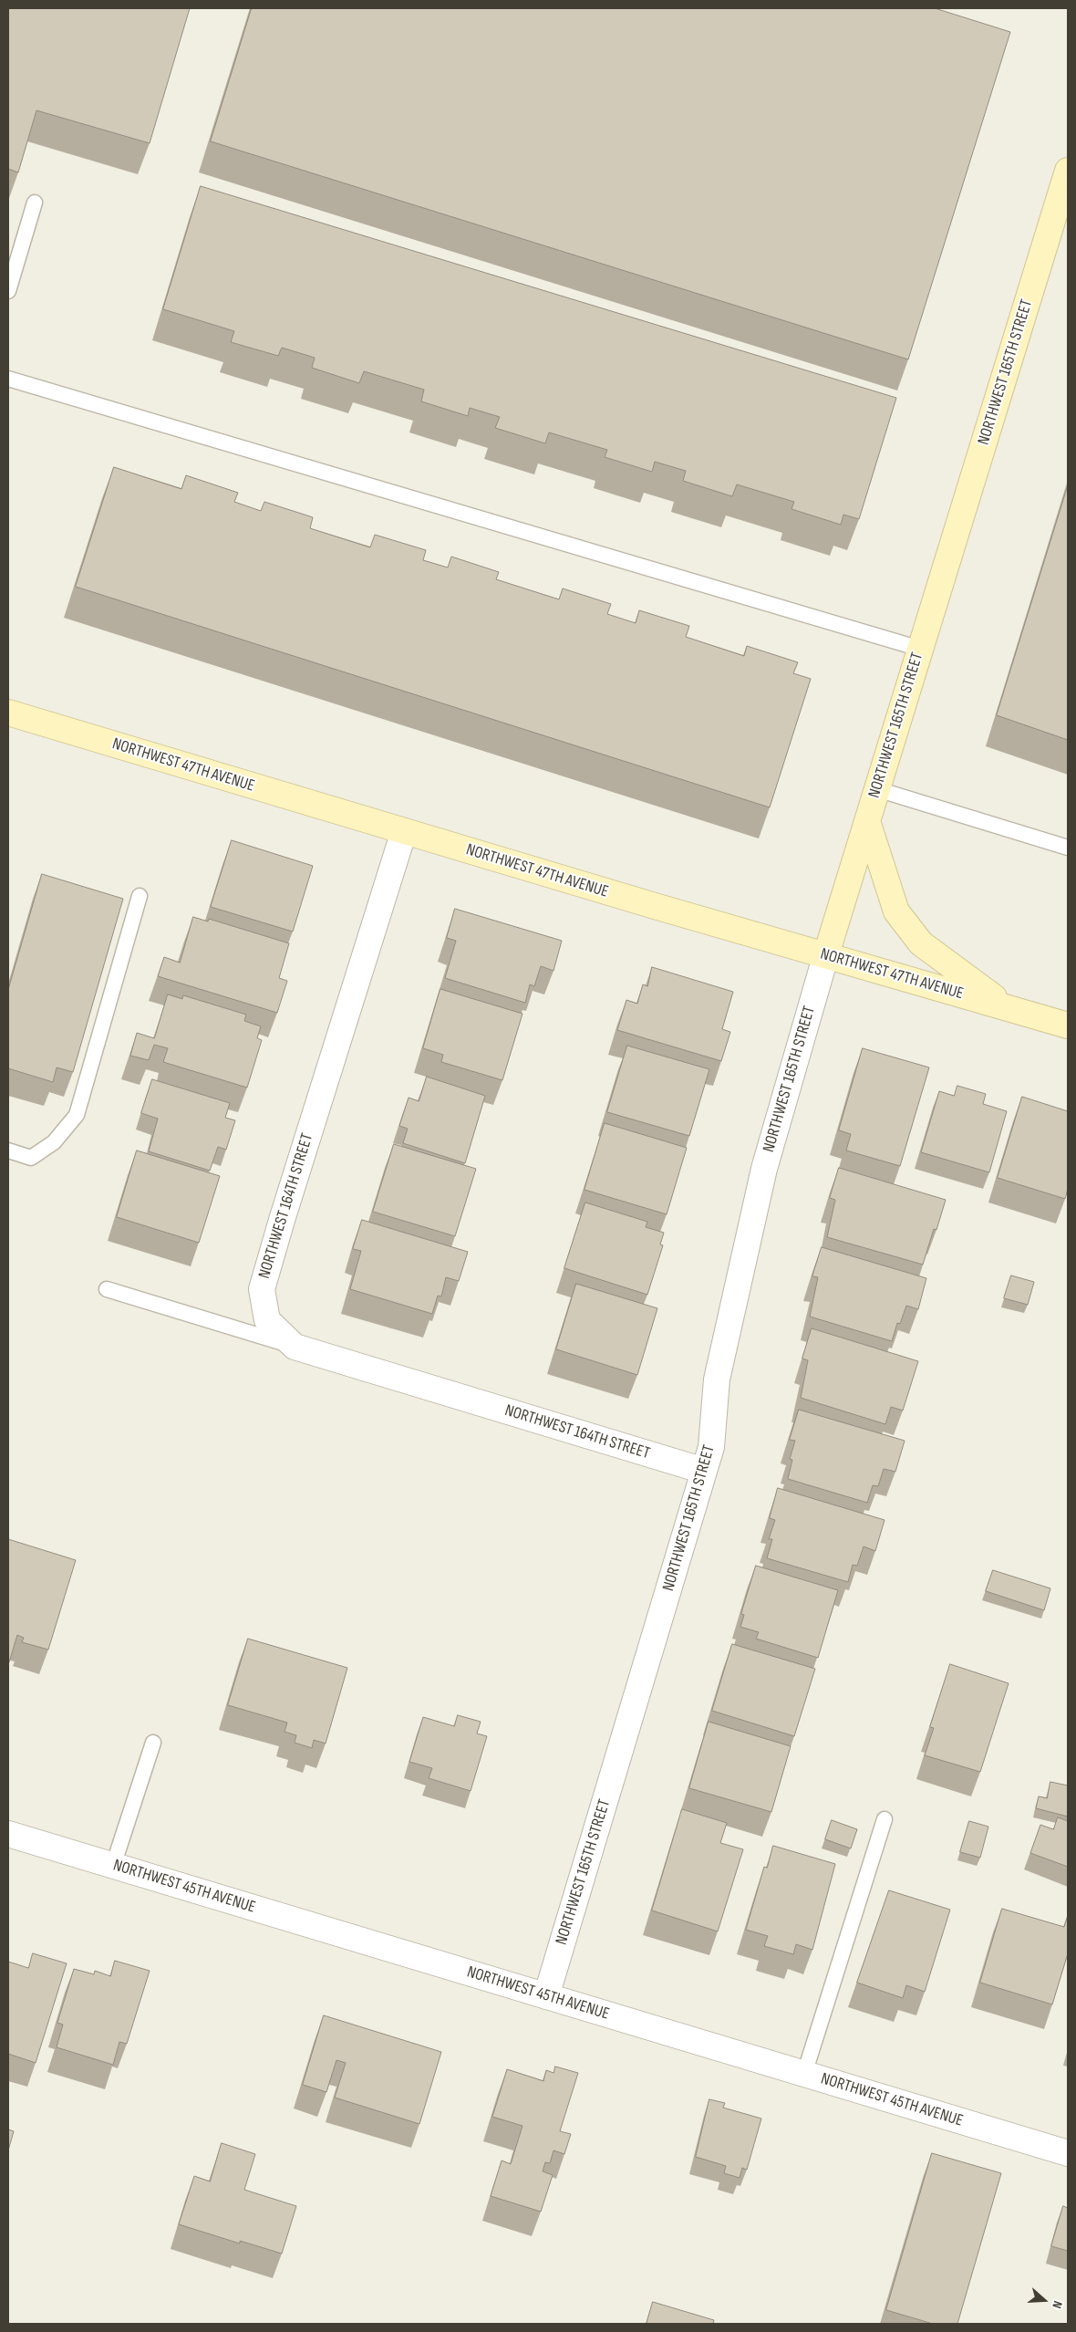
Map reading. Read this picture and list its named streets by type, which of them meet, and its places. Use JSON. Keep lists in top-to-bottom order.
{
  "streets": {
    "street": [
      "NORTHWEST 165TH STREET",
      "NORTHWEST 47TH AVENUE",
      "NORTHWEST 164TH STREET",
      "NORTHWEST 45TH AVENUE"
    ]
  },
  "crossings": [
    ["NORTHWEST 165TH STREET", "NORTHWEST 47TH AVENUE"],
    ["NORTHWEST 165TH STREET", "NORTHWEST 164TH STREET"],
    ["NORTHWEST 165TH STREET", "NORTHWEST 45TH AVENUE"],
    ["NORTHWEST 47TH AVENUE", "NORTHWEST 164TH STREET"]
  ],
  "north": "right"
}
